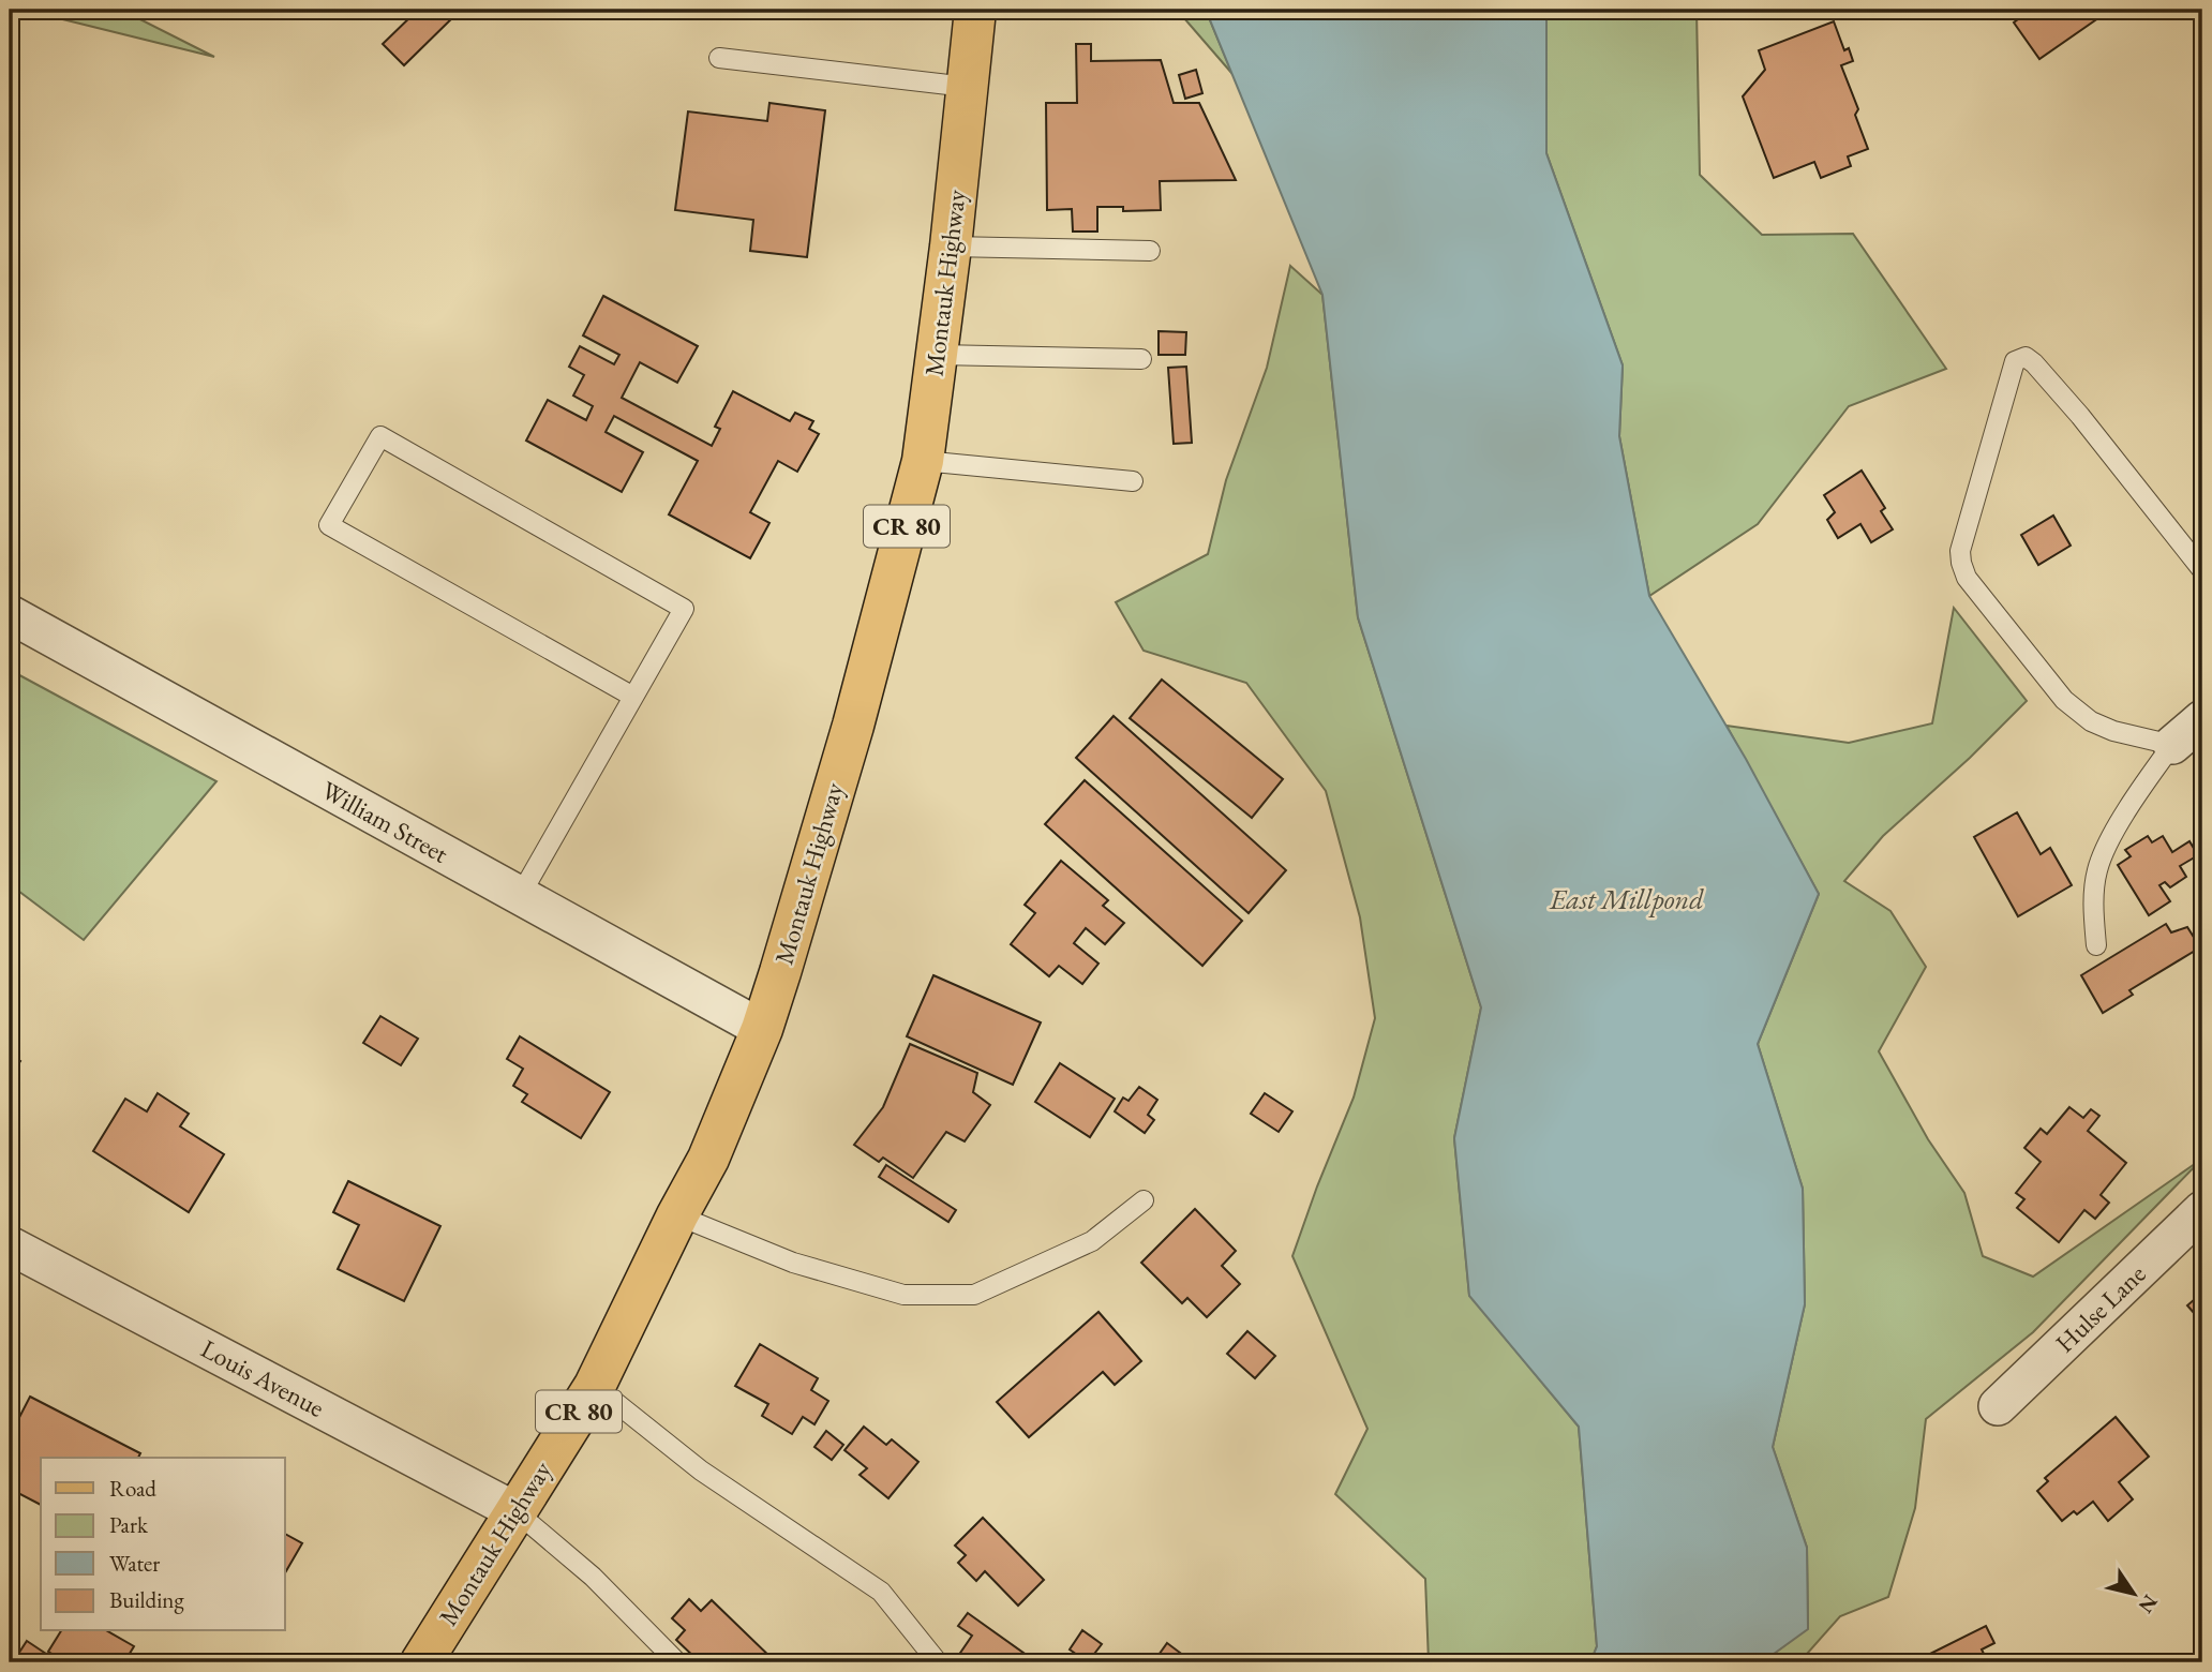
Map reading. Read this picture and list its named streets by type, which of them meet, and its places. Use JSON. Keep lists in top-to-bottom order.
{
  "streets": {
    "main road": ["Montauk Highway", "CR 80"],
    "street": ["William Street", "Hulse Lane", "Louis Avenue"]
  },
  "crossings": [
    ["Montauk Highway", "William Street"],
    ["Montauk Highway", "Louis Avenue"]
  ],
  "water": ["East Millpond"],
  "legend": [
    "Road",
    "Park",
    "Water",
    "Building"
  ],
  "north": "bottom right"
}
